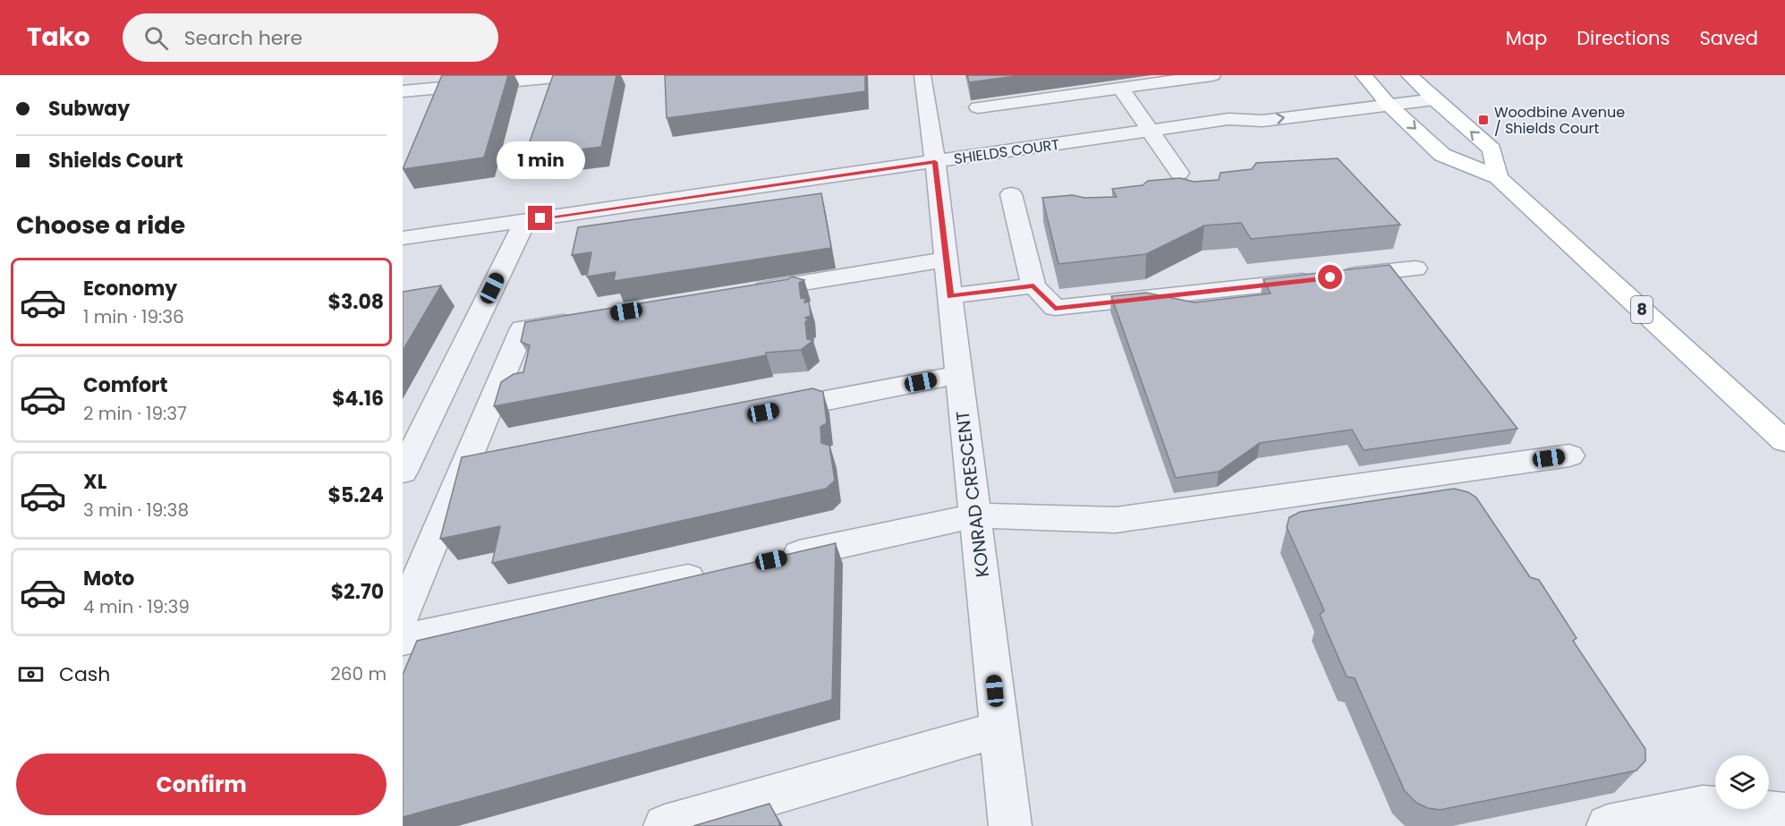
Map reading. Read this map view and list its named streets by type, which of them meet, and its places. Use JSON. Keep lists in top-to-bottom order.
{
  "streets": {
    "main road": ["8"],
    "street": ["SHIELDS COURT", "KONRAD CRESCENT"]
  },
  "crossings": [
    ["SHIELDS COURT", "8"],
    ["SHIELDS COURT", "KONRAD CRESCENT"]
  ],
  "places": {
    "transit": ["Woodbine Avenue / Shields Court"]
  },
  "page": {
    "header": "Tako",
    "search": "Search here",
    "nav": ["Map", "Directions", "Saved"],
    "banner": ["Subway", "Shields Court"],
    "bubble": "1 min",
    "heading": "Choose a ride",
    "list": [
      {
        "name": "Economy",
        "note": "1 min · 19:36",
        "value": "$3.08"
      },
      {
        "name": "Comfort",
        "note": "2 min · 19:37",
        "value": "$4.16"
      },
      {
        "name": "XL",
        "note": "3 min · 19:38",
        "value": "$5.24"
      },
      {
        "name": "Moto",
        "note": "4 min · 19:39",
        "value": "$2.70"
      }
    ],
    "pay": ["Cash", "260 m"],
    "buttons": "Confirm"
  }
}
